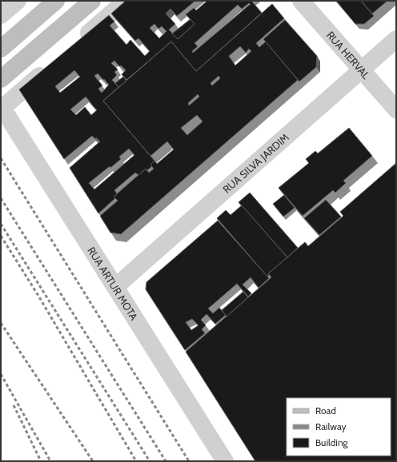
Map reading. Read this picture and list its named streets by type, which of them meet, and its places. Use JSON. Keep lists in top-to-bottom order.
{
  "streets": {
    "street": ["RUA HERVAL", "RUA SILVA JARDIM", "RUA ARTUR MOTA"]
  },
  "crossings": [
    ["RUA HERVAL", "RUA SILVA JARDIM"],
    ["RUA SILVA JARDIM", "RUA ARTUR MOTA"]
  ],
  "legend": ["Road", "Railway", "Building"]
}
